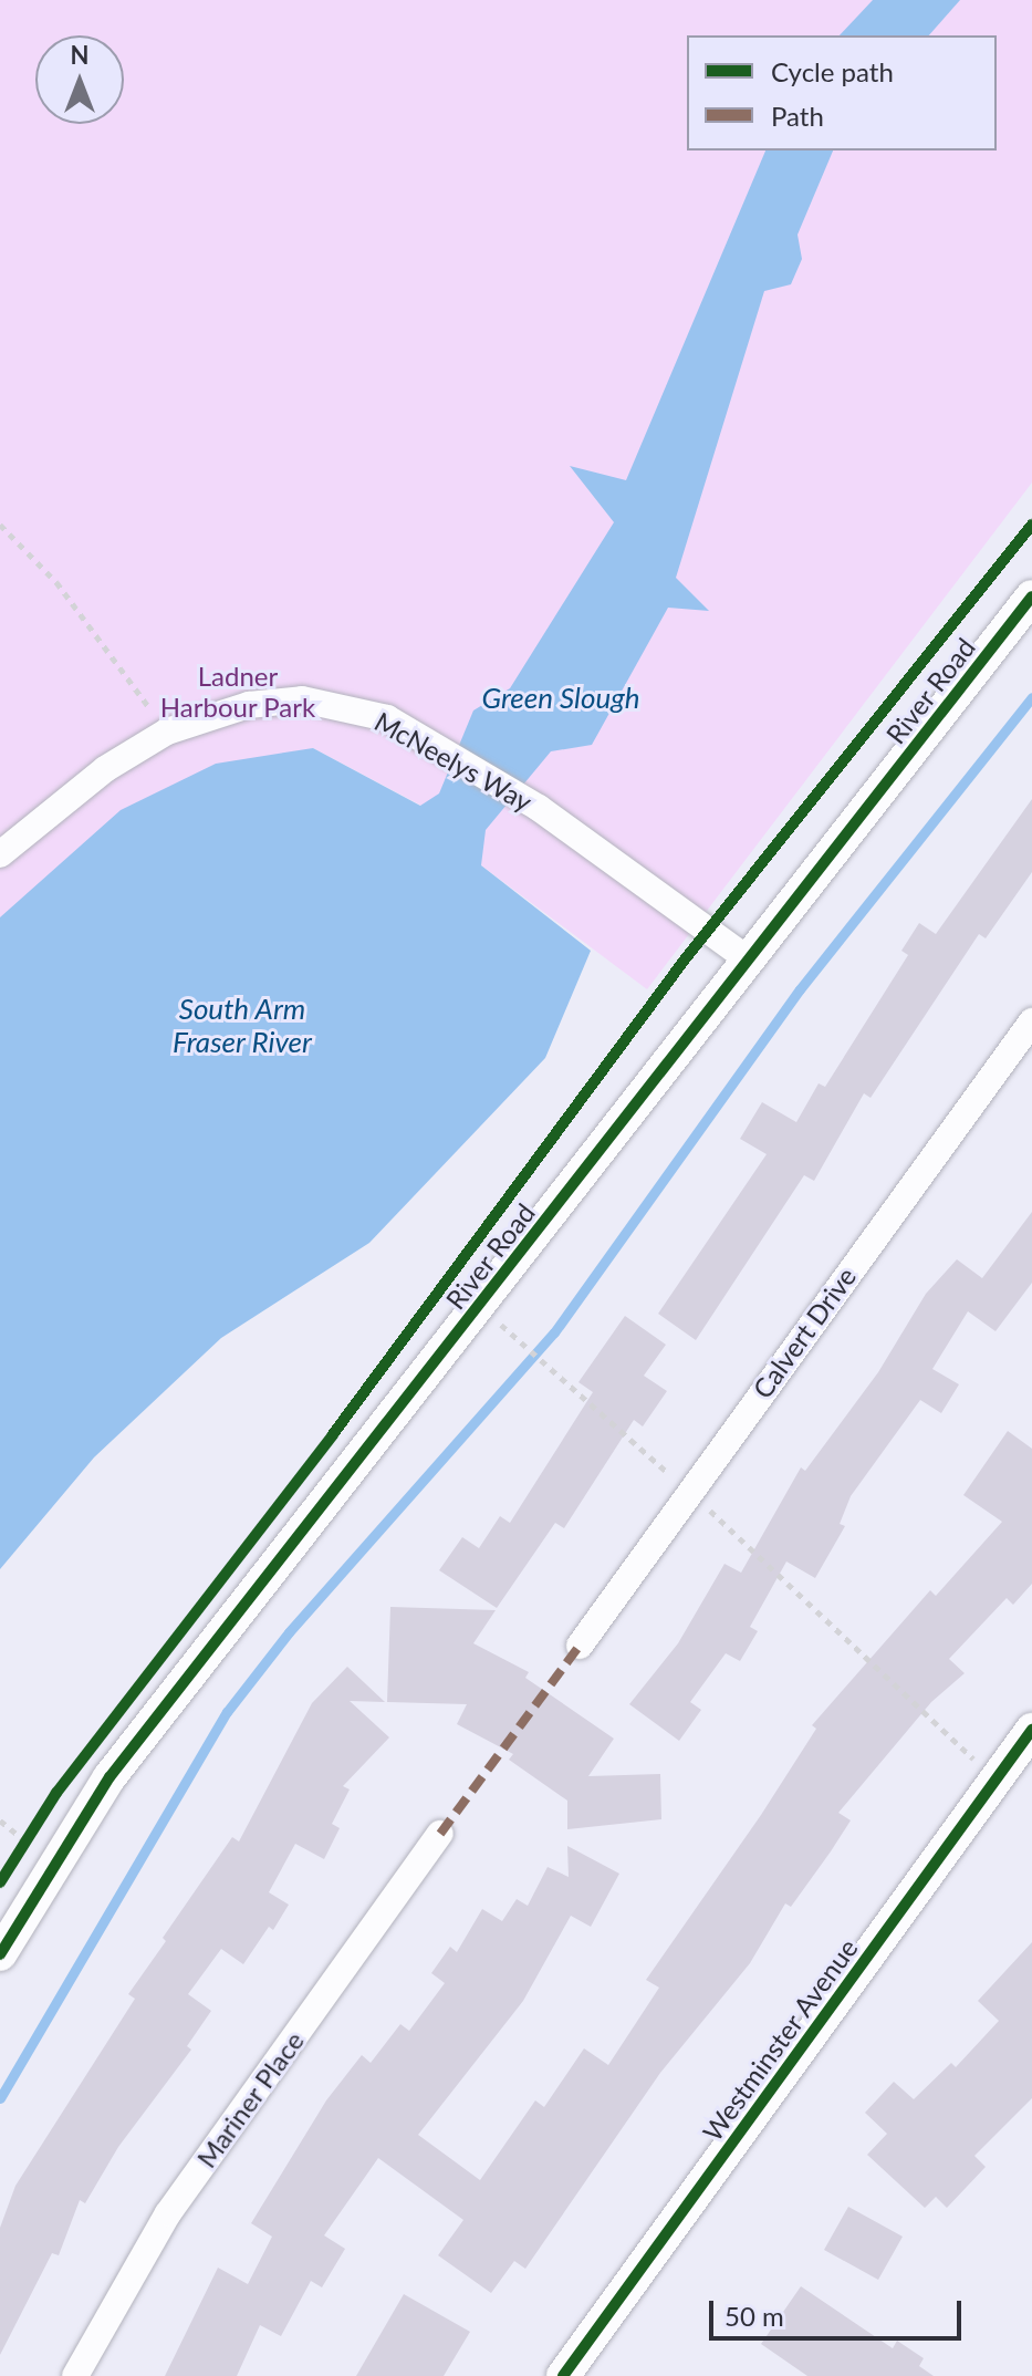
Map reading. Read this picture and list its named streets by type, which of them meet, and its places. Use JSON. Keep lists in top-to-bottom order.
{
  "streets": {
    "street": [
      "River Road",
      "McNeelys Way",
      "Calvert Drive",
      "Westminster Avenue",
      "Mariner Place"
    ]
  },
  "crossings": [
    ["River Road", "McNeelys Way"]
  ],
  "water": ["Green Slough", "South Arm Fraser River"],
  "parks": ["Ladner Harbour Park"],
  "legend": ["Cycle path", "Path"],
  "scale_bar": "50 m",
  "north": "top"
}
